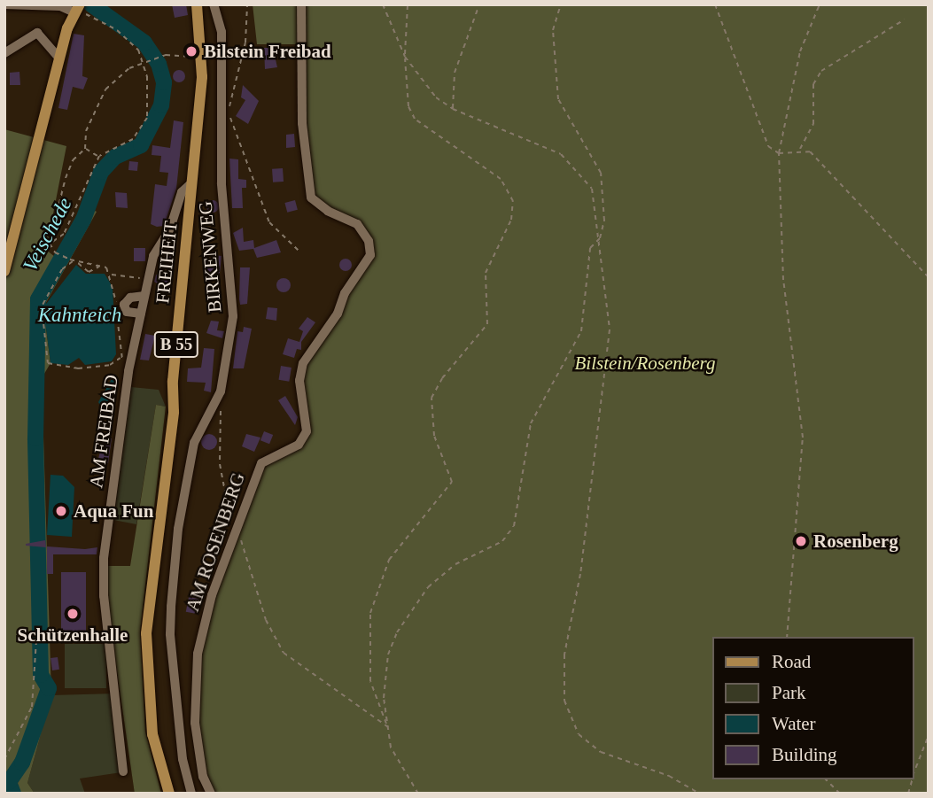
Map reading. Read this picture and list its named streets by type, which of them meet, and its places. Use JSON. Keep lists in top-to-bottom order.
{
  "streets": {
    "main road": ["FREIHEIT", "B 55"],
    "street": ["BIRKENWEG", "AM FREIBAD", "AM ROSENBERG"]
  },
  "crossings": [
    ["FREIHEIT", "AM FREIBAD"]
  ],
  "water": ["Veischede", "Kahnteich"],
  "parks": ["Bilstein/Rosenberg"],
  "places": [
    "Bilstein Freibad",
    "Aqua Fun",
    "Rosenberg",
    "Schützenhalle"
  ],
  "legend": [
    "Road",
    "Park",
    "Water",
    "Building"
  ]
}
